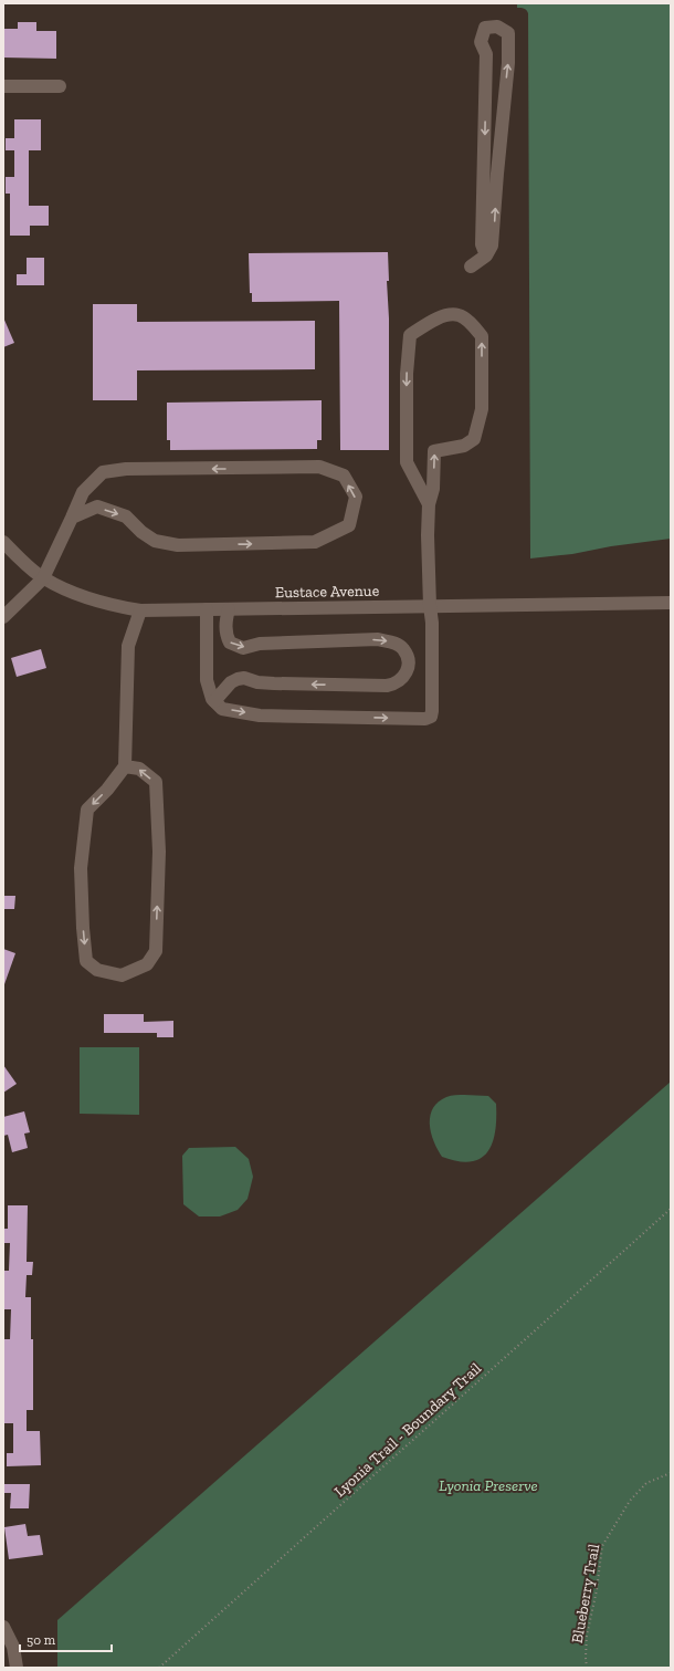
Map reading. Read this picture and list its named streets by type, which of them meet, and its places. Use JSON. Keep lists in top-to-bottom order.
{
  "streets": {
    "street": ["Eustace Avenue"],
    "path": ["Lyonia Trail - Boundary Trail", "Blueberry Trail"]
  },
  "parks": ["Lyonia Preserve"],
  "scale_bar": "50 m"
}
